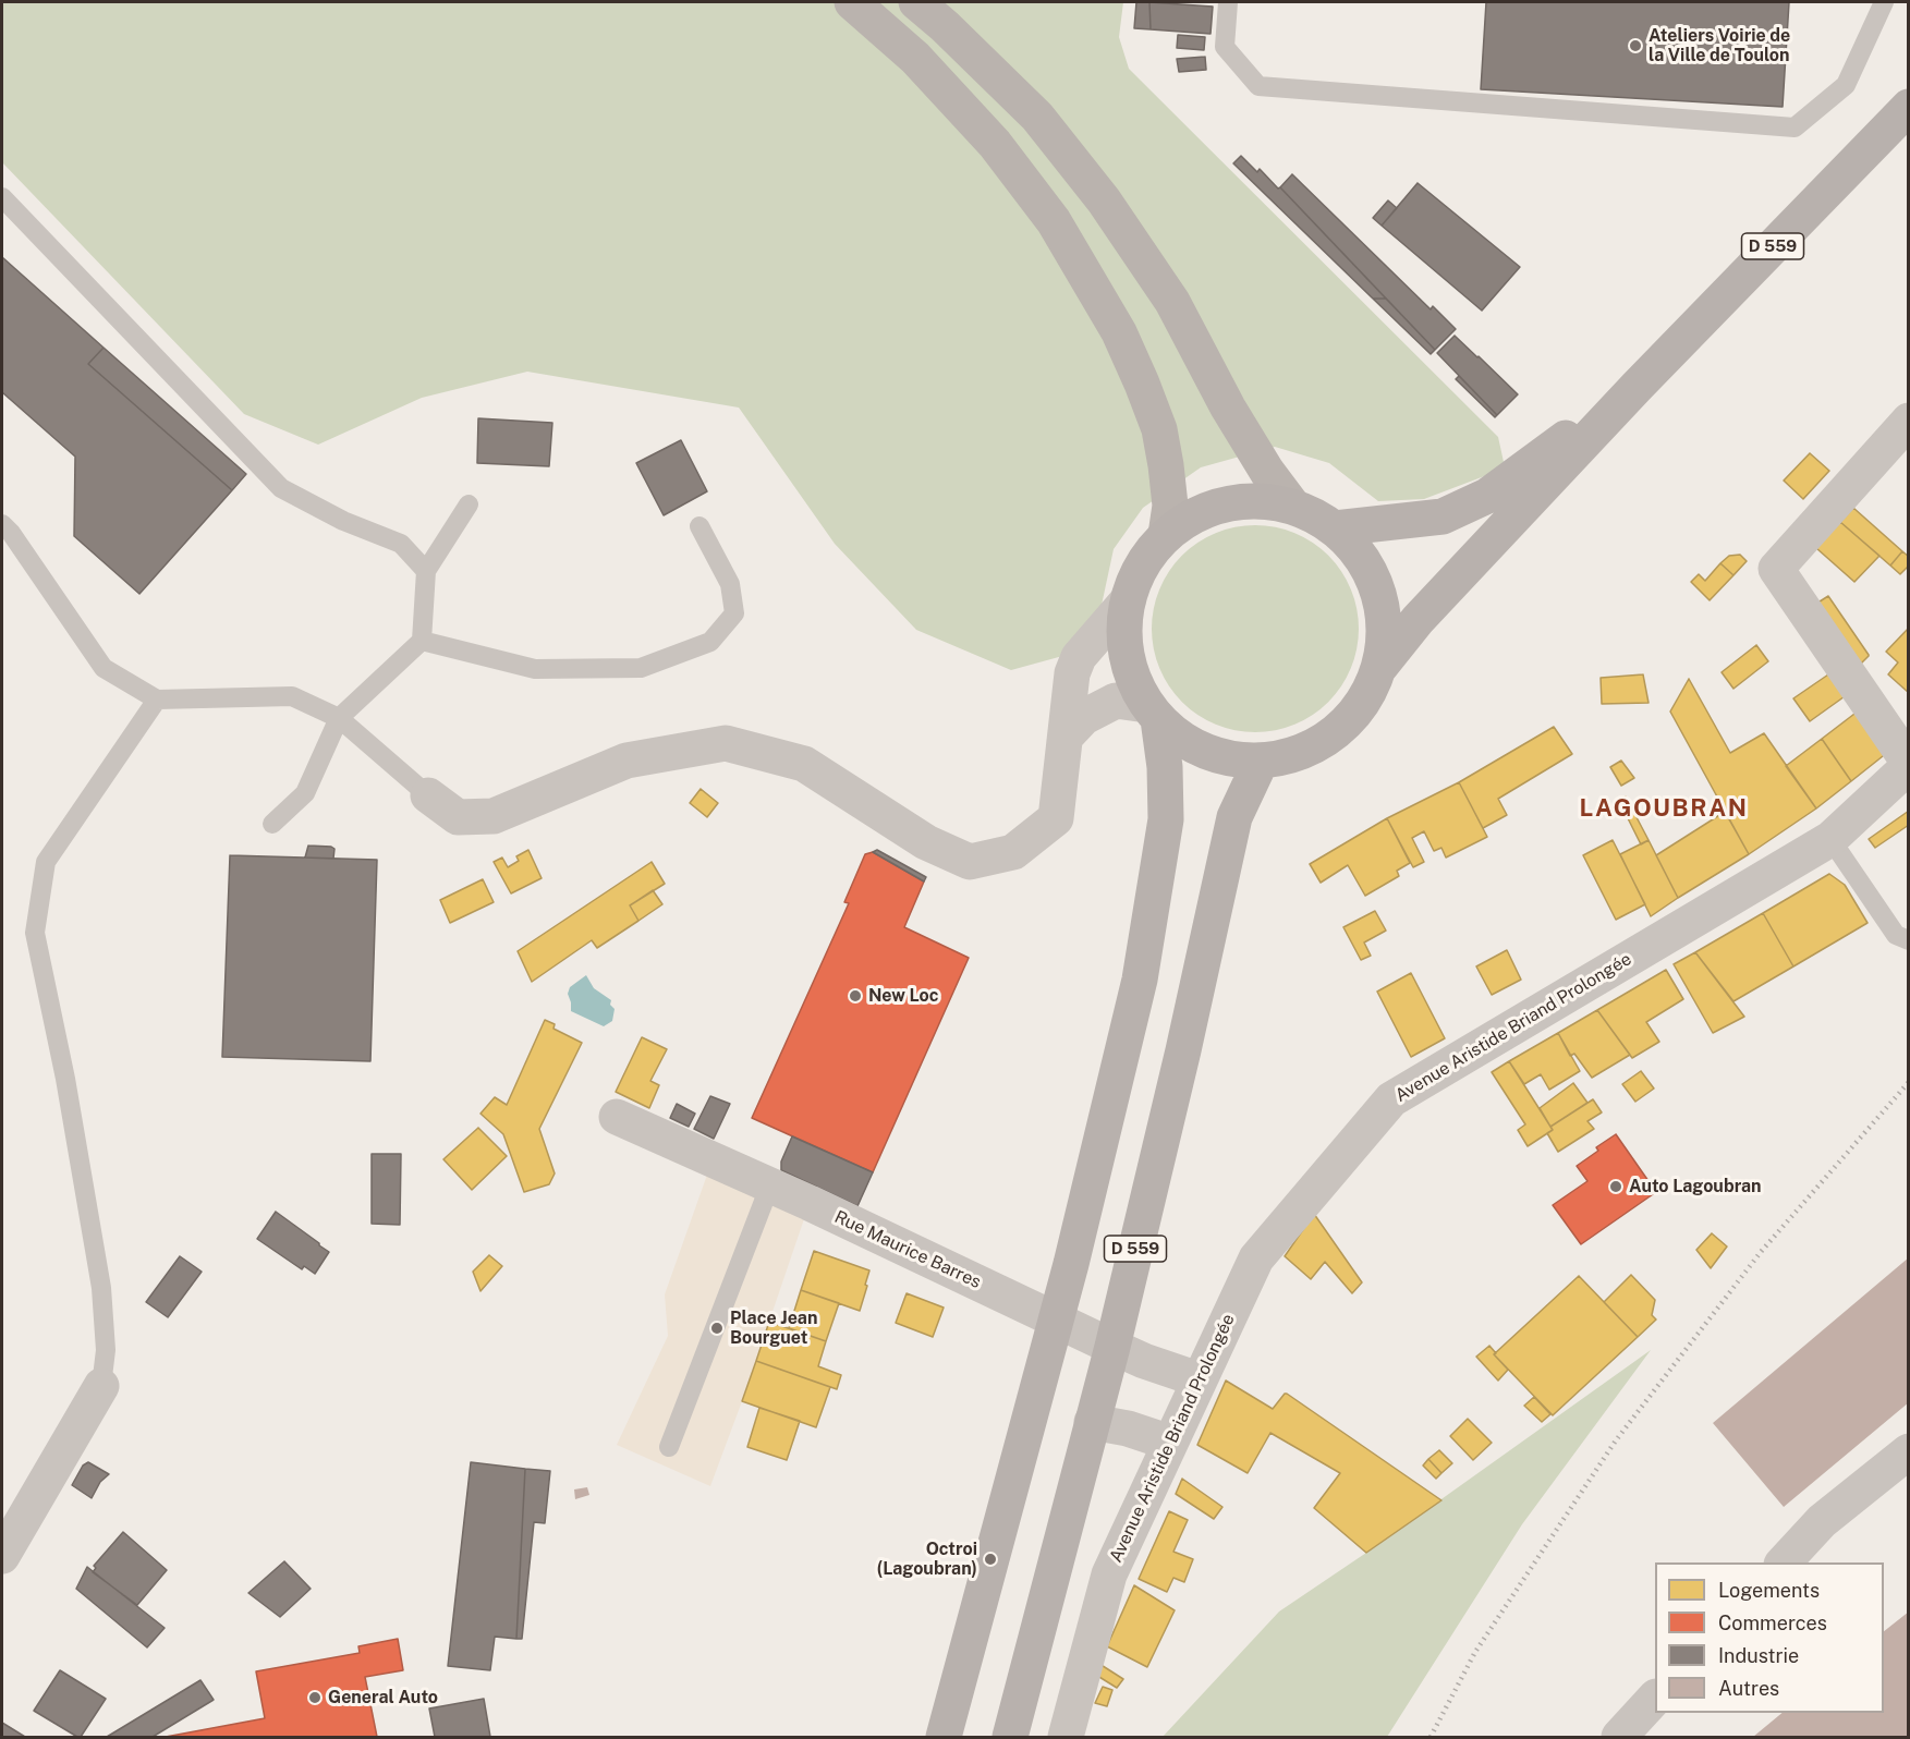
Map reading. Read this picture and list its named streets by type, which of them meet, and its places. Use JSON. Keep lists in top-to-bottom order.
{
  "streets": {
    "main road": ["D 559"],
    "street": ["Avenue Aristide Briand Prolongée", "Rue Maurice Barres"]
  },
  "crossings": [
    ["D 559", "Rue Maurice Barres"],
    ["Avenue Aristide Briand Prolongée", "Rue Maurice Barres"]
  ],
  "districts": ["LAGOUBRAN"],
  "places": [
    "Ateliers Voirie de la Ville de Toulon",
    "New Loc",
    "Auto Lagoubran",
    "Place Jean Bourguet",
    "Octroi (Lagoubran)",
    "General Auto"
  ],
  "legend": [
    "Logements",
    "Commerces",
    "Industrie",
    "Autres"
  ]
}
